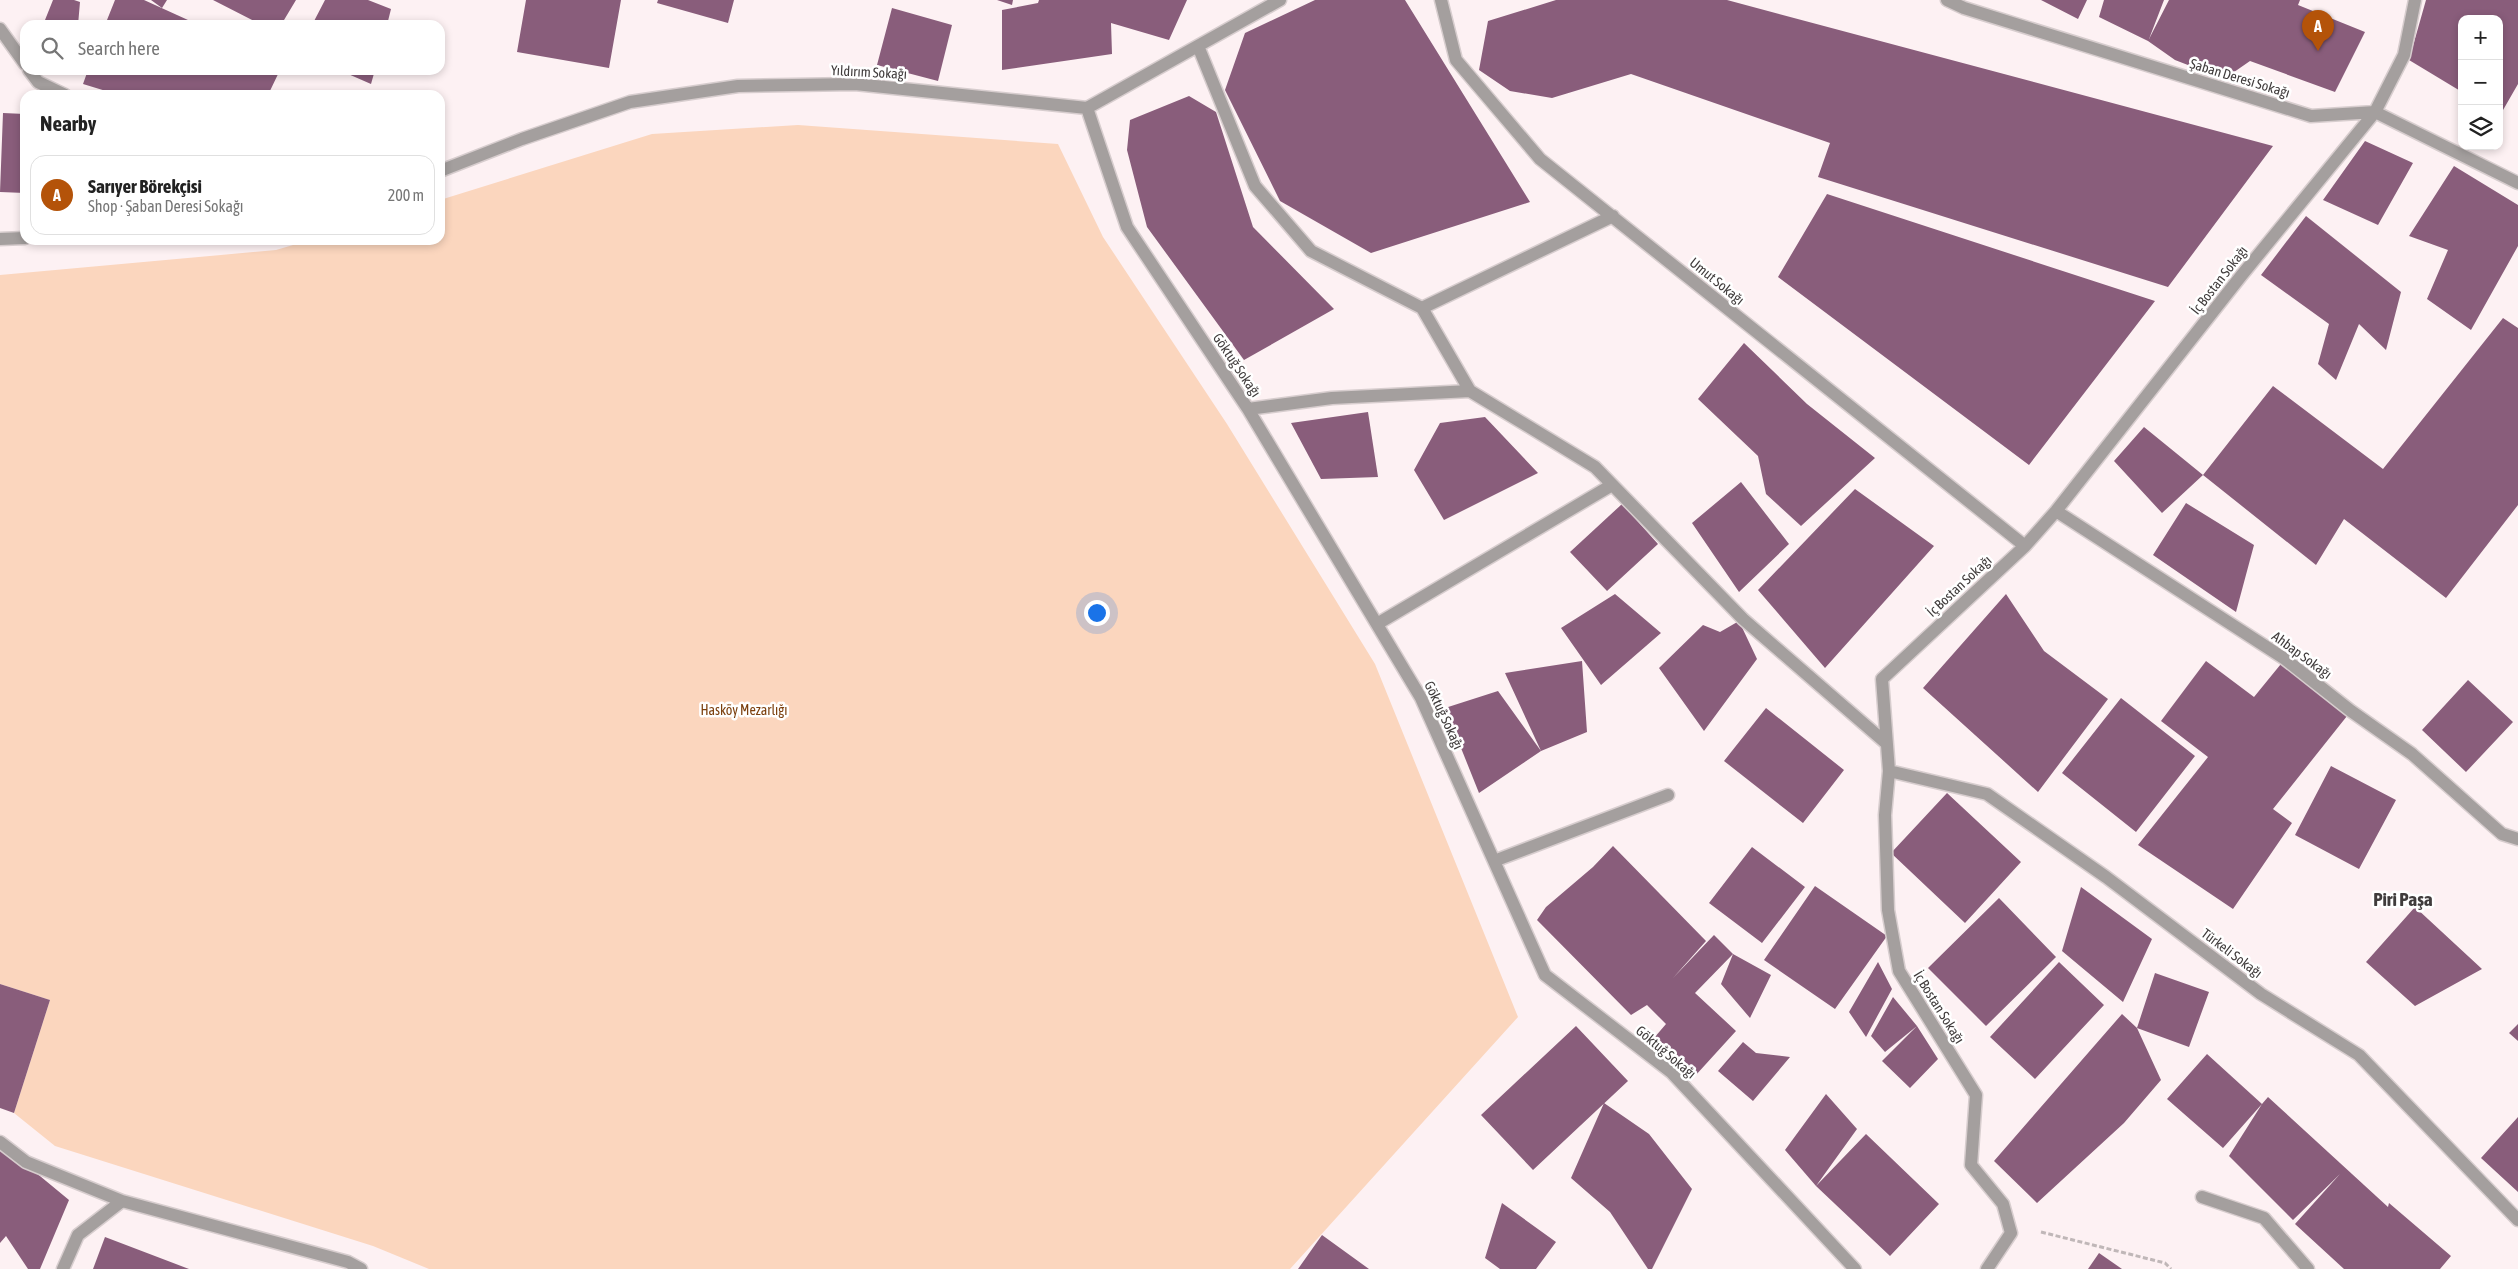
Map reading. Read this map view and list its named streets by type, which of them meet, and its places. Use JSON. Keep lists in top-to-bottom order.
{
  "streets": {
    "street": [
      "Yıldırım Sokağı",
      "Şaban Deresi Sokağı",
      "İç Bostan Sokağı",
      "Umut Sokağı",
      "Göktuğ Sokağı",
      "Ahbap Sokağı",
      "Türkeli Sokağı"
    ]
  },
  "crossings": [
    ["Yıldırım Sokağı", "Göktuğ Sokağı"],
    ["Şaban Deresi Sokağı", "İç Bostan Sokağı"],
    ["İç Bostan Sokağı", "Umut Sokağı"],
    ["İç Bostan Sokağı", "Ahbap Sokağı"],
    ["İç Bostan Sokağı", "Türkeli Sokağı"]
  ],
  "districts": ["Piri Paşa"],
  "parks": ["Hasköy Mezarlığı"],
  "page": {
    "pins": "A",
    "map_buttons": ["+", "−"],
    "search": "Search here",
    "heading": "Nearby",
    "list": [
      {
        "mark": "A",
        "name": "Sarıyer Börekçisi",
        "note": "Shop · Şaban Deresi Sokağı",
        "value": "200 m"
      }
    ]
  }
}
